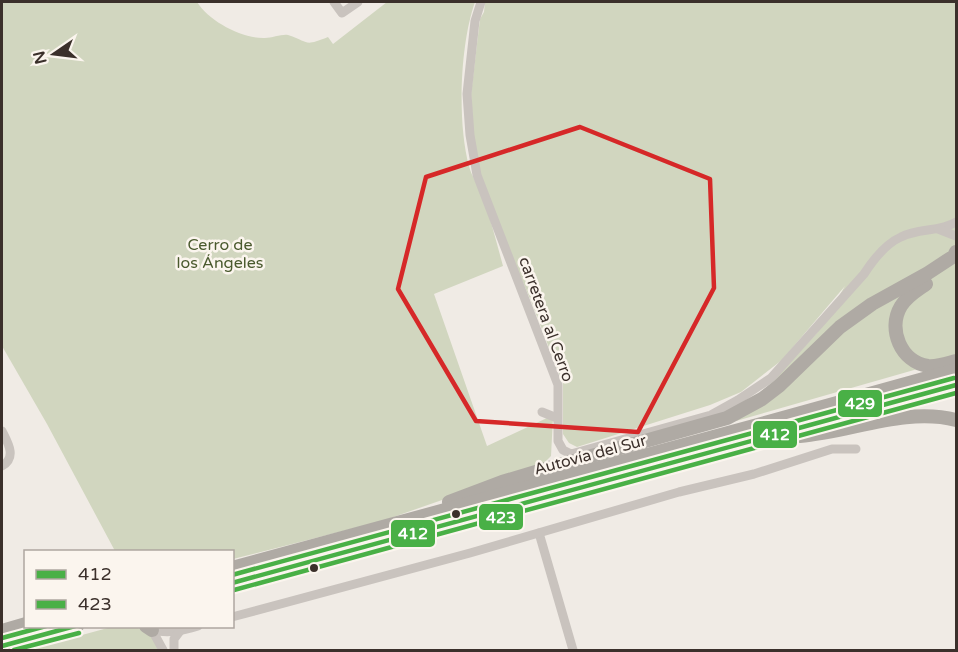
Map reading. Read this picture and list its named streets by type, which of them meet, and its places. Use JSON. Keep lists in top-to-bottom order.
{
  "streets": {
    "highway": ["Autovía del Sur"],
    "street": ["carretera al Cerro"]
  },
  "parks": ["Cerro de los Ángeles"],
  "lines": ["transit line 429", "transit line 412", "transit line 423"],
  "legend": ["412", "423"],
  "north": "left"
}
